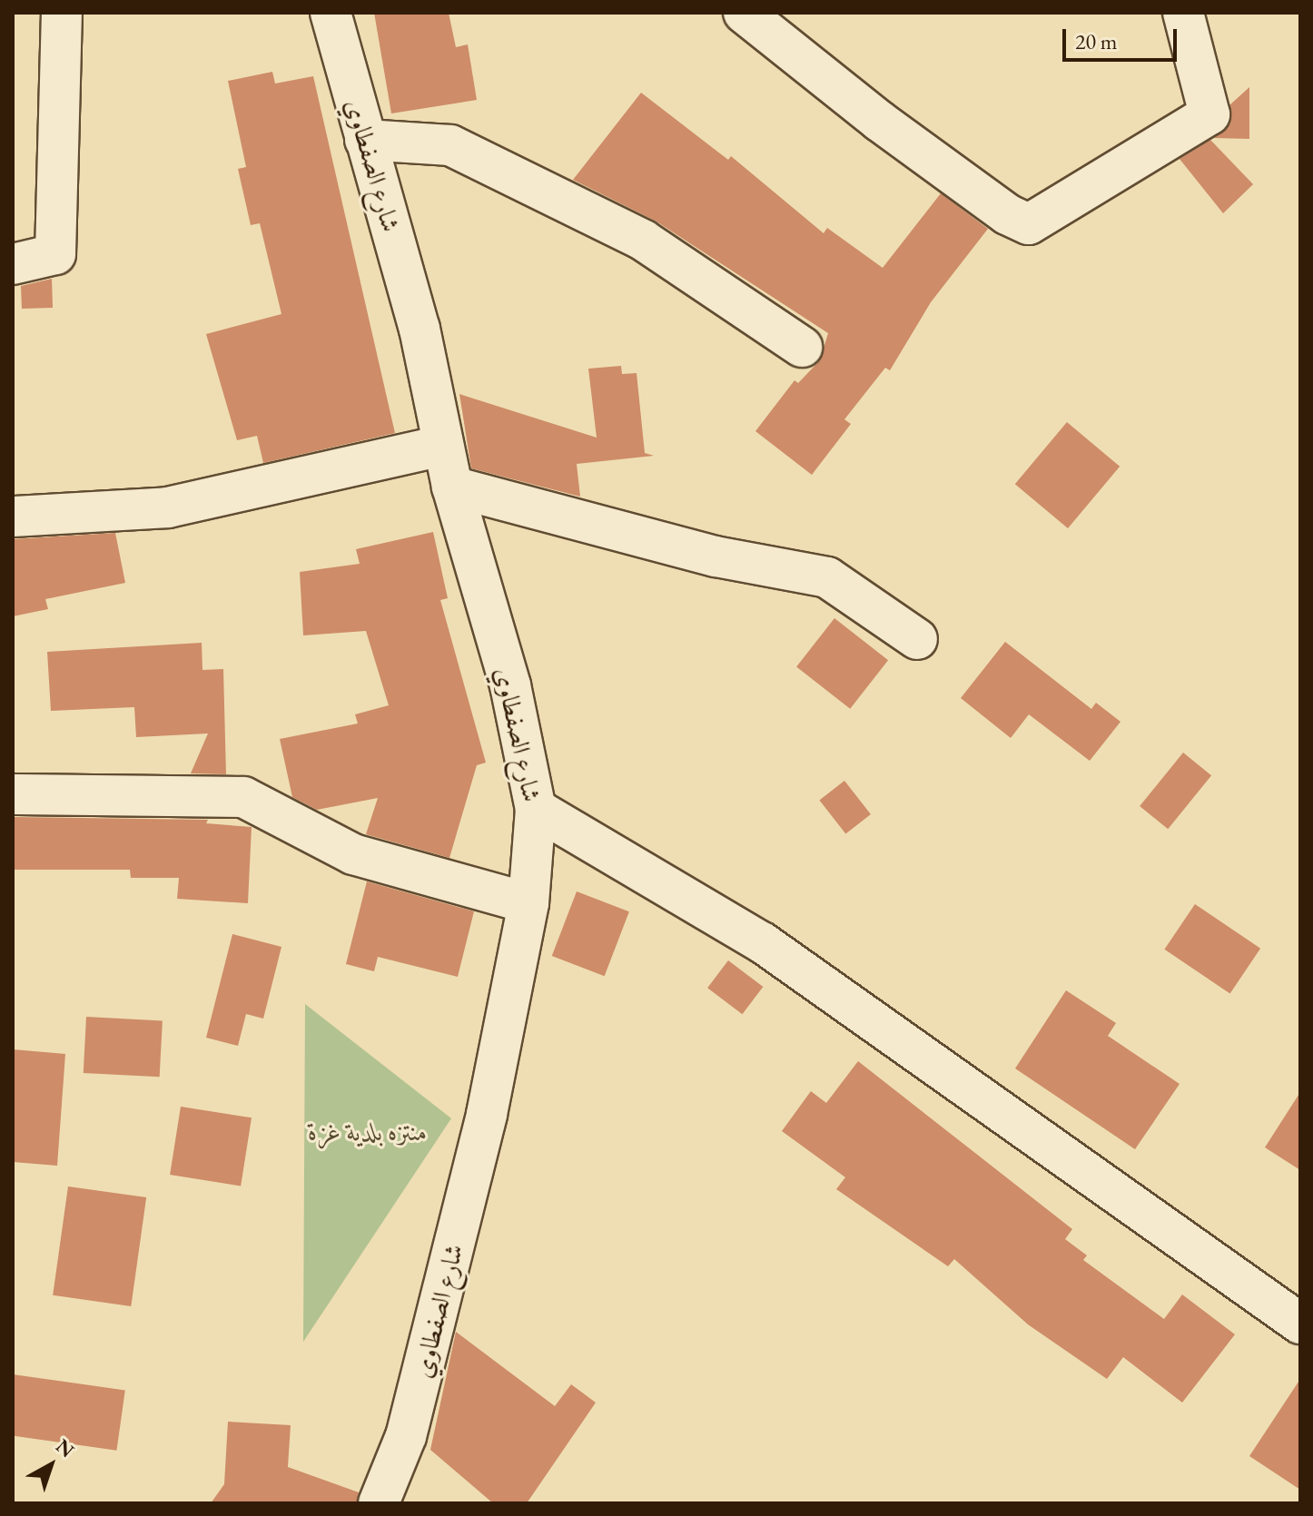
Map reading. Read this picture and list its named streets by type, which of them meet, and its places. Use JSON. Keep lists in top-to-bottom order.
{
  "streets": {
    "street": ["شارع الصفطاوي"]
  },
  "parks": ["منتزه بلدية غزة"],
  "scale_bar": "20 m",
  "north": "top right"
}
